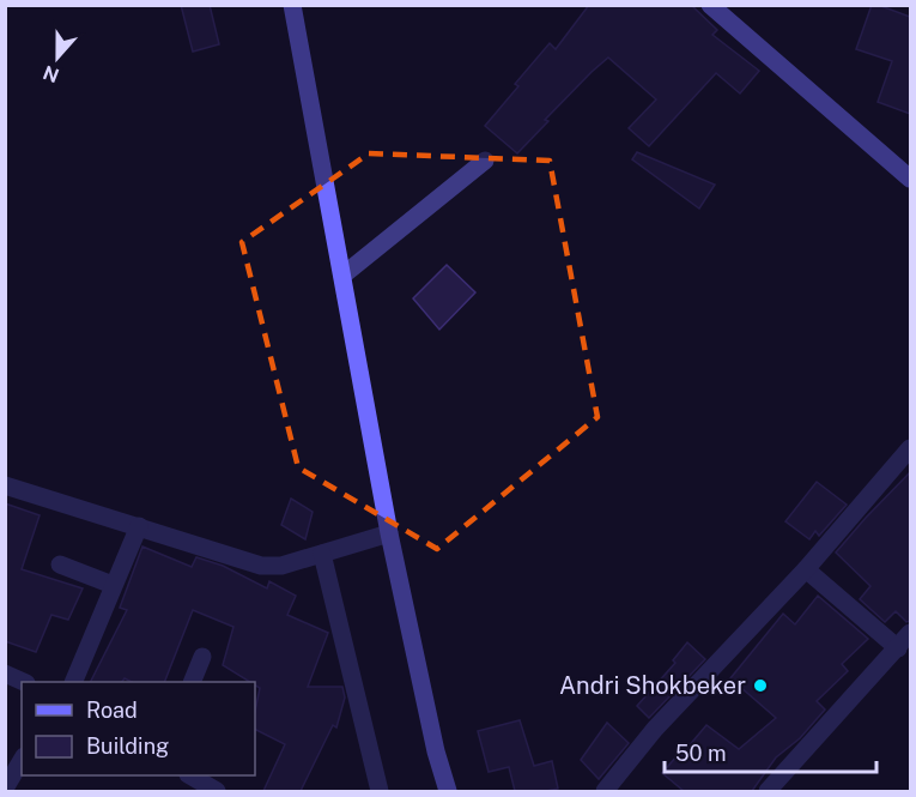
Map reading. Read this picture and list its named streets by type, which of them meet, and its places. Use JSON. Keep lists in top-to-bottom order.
{
  "places": ["Andri Shokbeker"],
  "legend": ["Road", "Building"],
  "scale_bar": "50 m",
  "north": "bottom"
}
